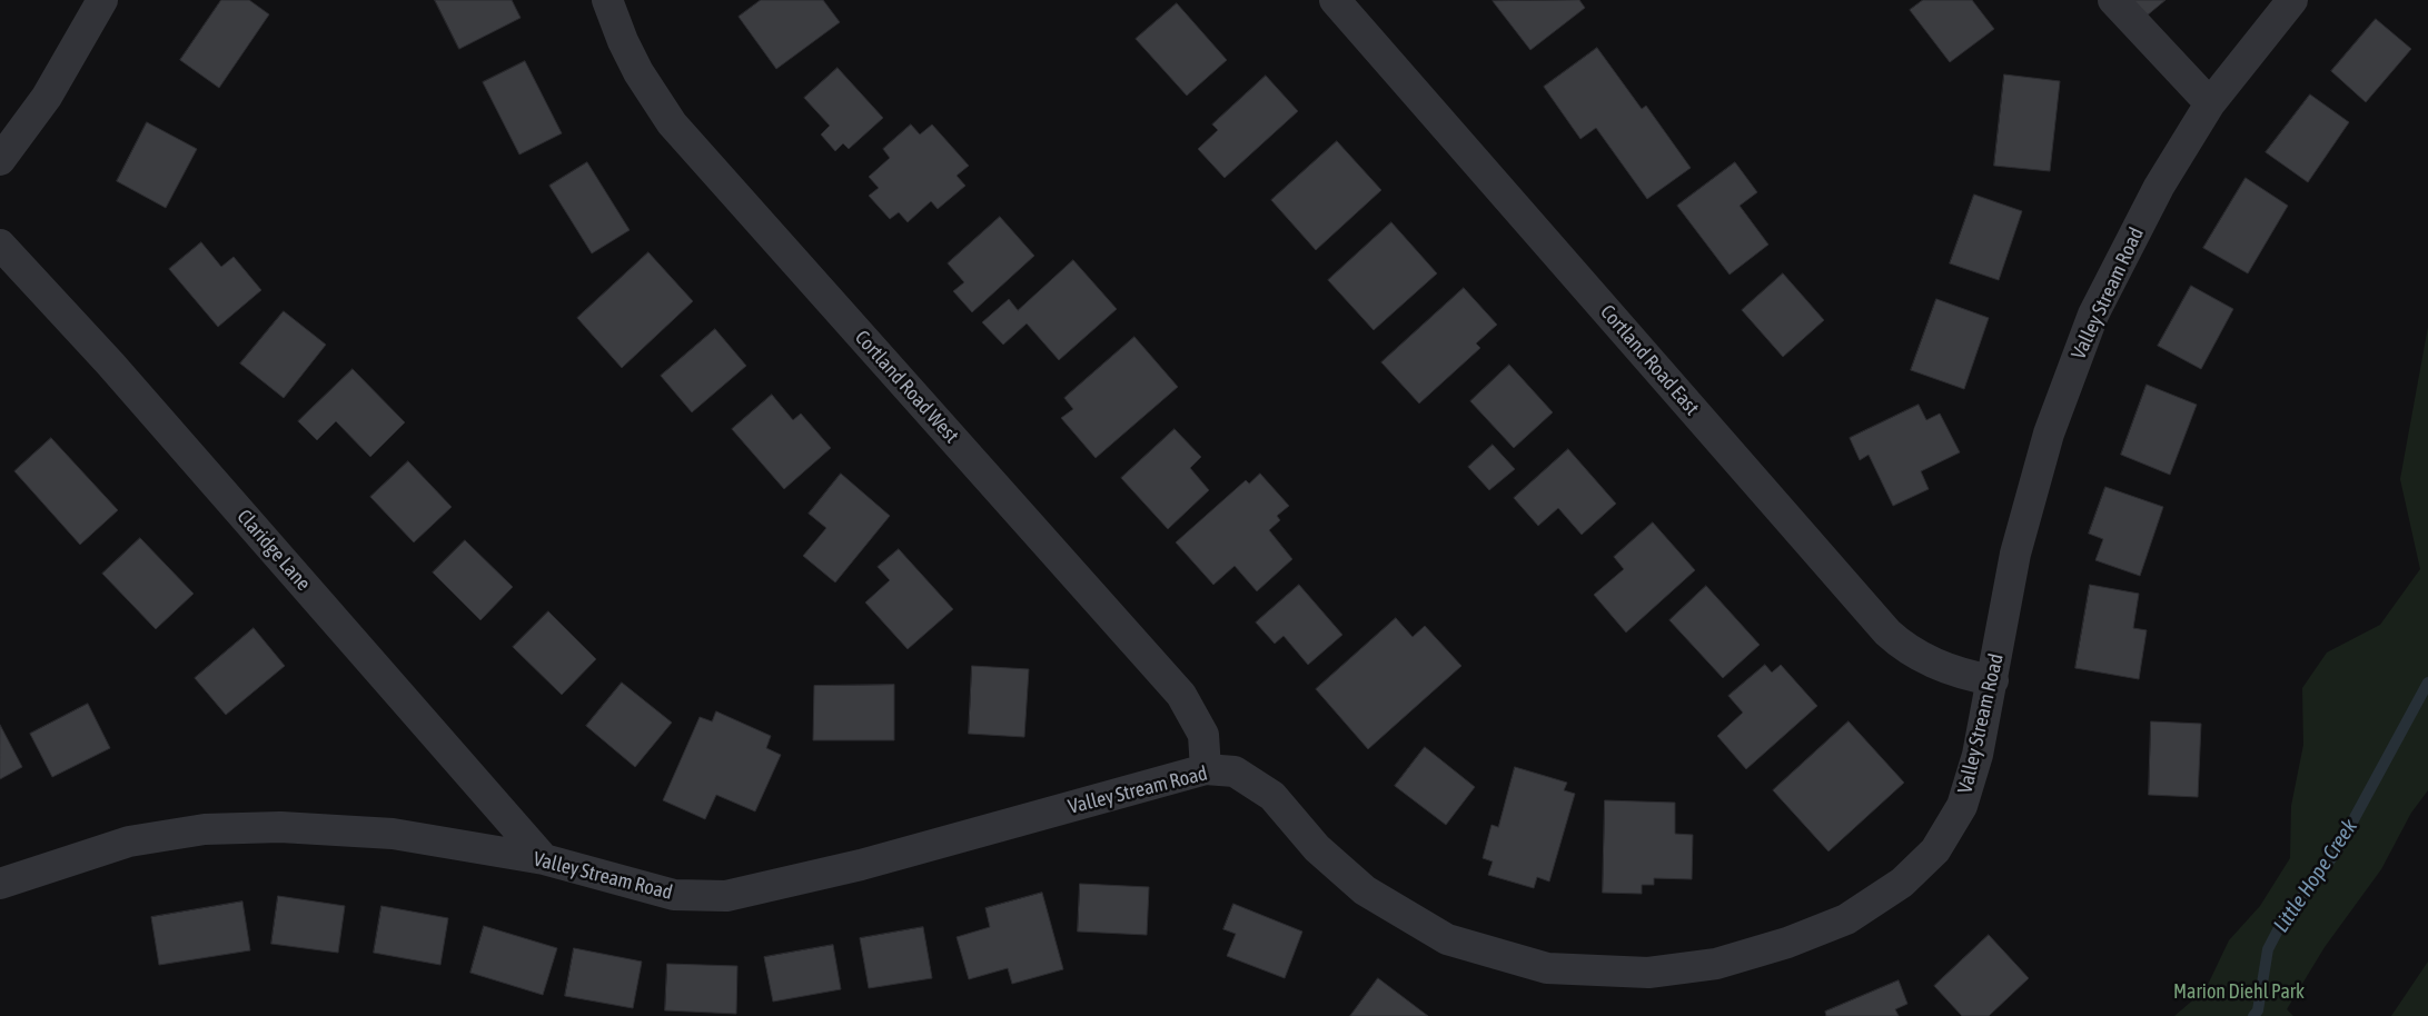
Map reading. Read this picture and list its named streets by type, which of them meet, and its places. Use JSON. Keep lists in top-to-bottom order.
{
  "streets": {
    "street": [
      "Valley Stream Road",
      "Cortland Road East",
      "Cortland Road West",
      "Claridge Lane"
    ]
  },
  "crossings": [
    ["Valley Stream Road", "Cortland Road East"],
    ["Valley Stream Road", "Cortland Road West"],
    ["Valley Stream Road", "Claridge Lane"]
  ],
  "water": ["Little Hope Creek"],
  "parks": ["Marion Diehl Park"]
}
